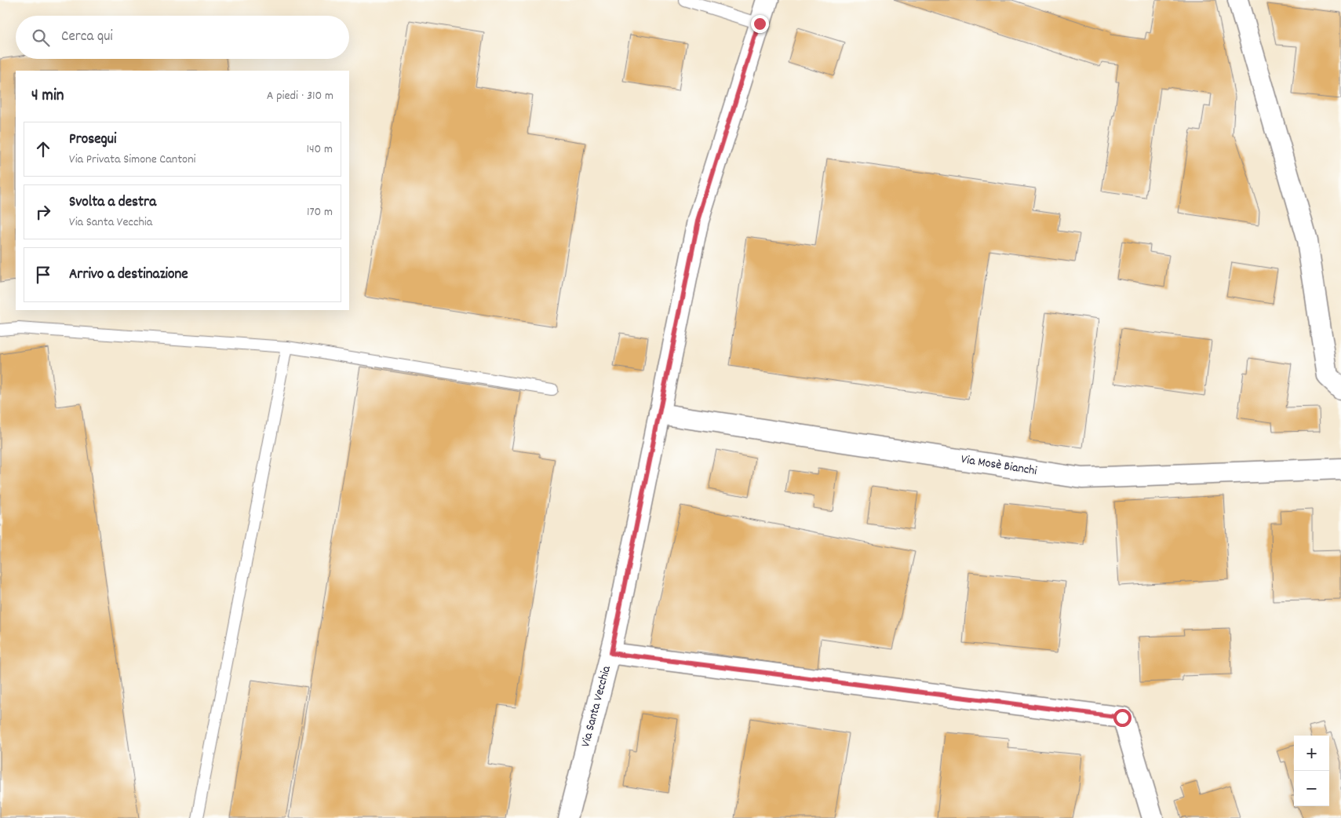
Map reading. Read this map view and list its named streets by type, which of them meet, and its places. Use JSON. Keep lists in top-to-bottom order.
{
  "streets": {
    "street": ["Via Mosè Bianchi", "Via Santa Vecchia"]
  },
  "crossings": [
    ["Via Mosè Bianchi", "Via Santa Vecchia"]
  ],
  "page": {
    "search": "Cerca qui",
    "heading": ["4 min", "A piedi · 310 m"],
    "list": [
      ["Prosegui", "Via Privata Simone Cantoni", "140 m"],
      ["Svolta a destra", "Via Santa Vecchia", "170 m"],
      "Arrivo a destinazione"
    ],
    "map_buttons": ["+", "−"]
  }
}
